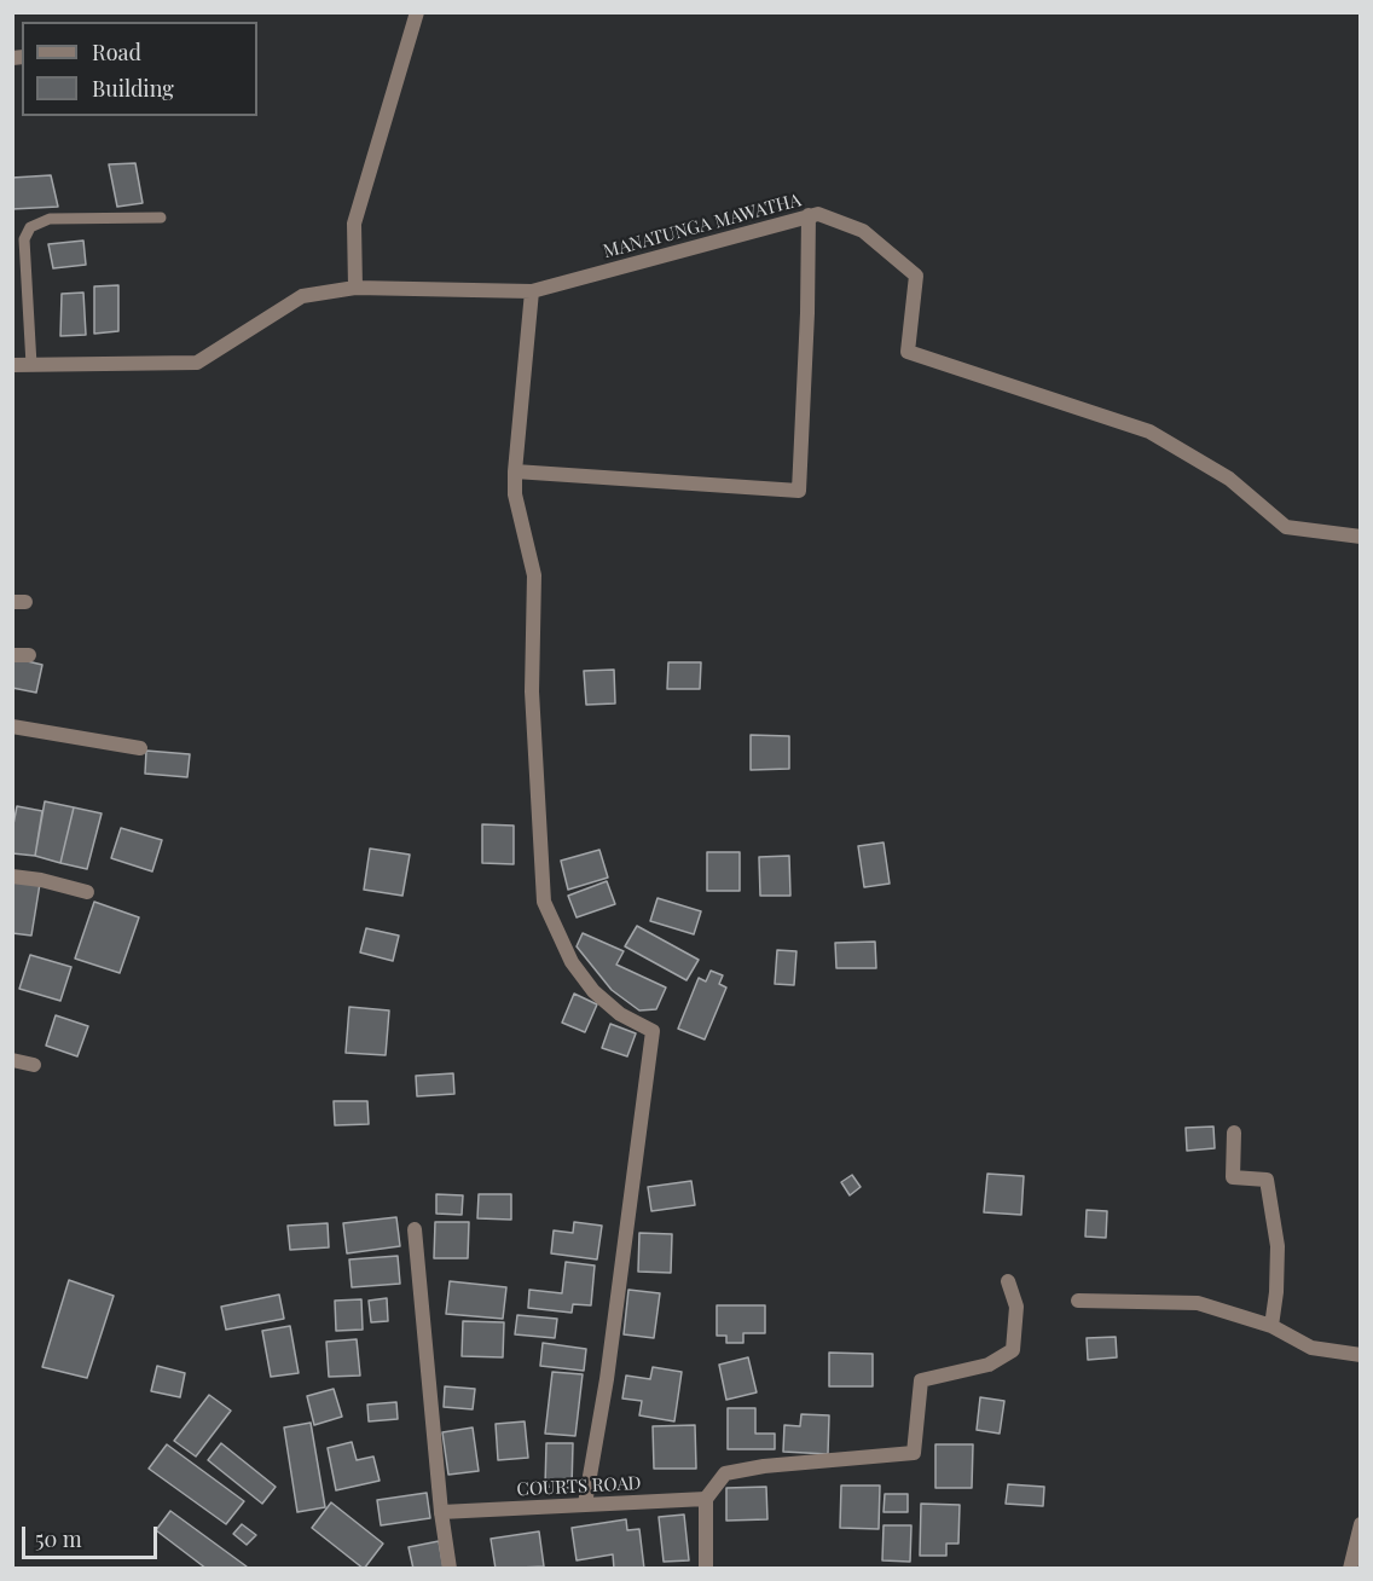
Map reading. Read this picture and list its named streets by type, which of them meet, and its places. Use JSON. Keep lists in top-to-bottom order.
{
  "streets": {
    "street": ["MANATUNGA MAWATHA", "COURTS ROAD"]
  },
  "legend": ["Road", "Building"],
  "scale_bar": "50 m"
}
